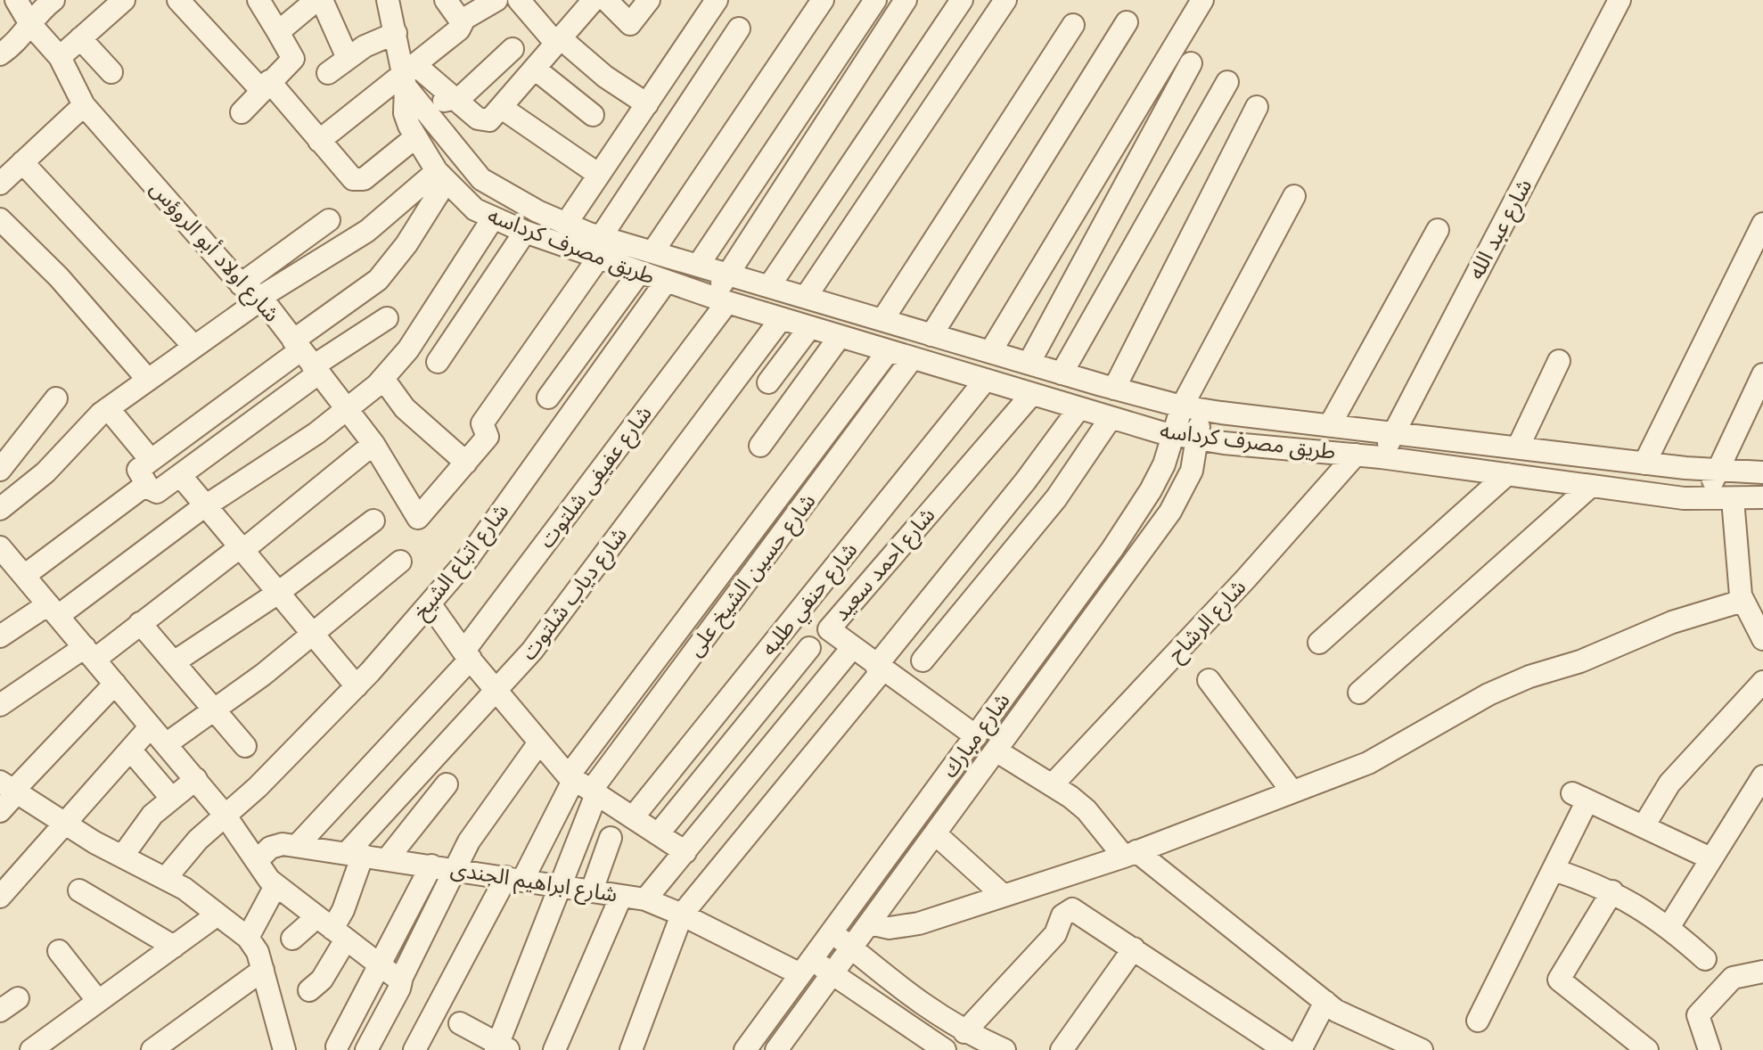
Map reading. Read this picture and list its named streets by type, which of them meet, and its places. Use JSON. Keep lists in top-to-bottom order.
{
  "streets": {
    "street": [
      "شارع عبد الله",
      "طريق مصرف كرداسه",
      "شارع اولاد أبو الروؤس",
      "شارع عفيفى شلتوت",
      "شارع اتباع الشيخ",
      "شارع احمد سعيد",
      "شارع حسين الشيخ على",
      "شارع دياب شلتوت",
      "شارع حنفي طلبه",
      "شارع الرشاح",
      "شارع مبارك",
      "شارع ابراهيم الجندى"
    ]
  },
  "crossings": [
    ["شارع عبد الله", "طريق مصرف كرداسه"],
    ["طريق مصرف كرداسه", "شارع عفيفى شلتوت"],
    ["طريق مصرف كرداسه", "شارع اتباع الشيخ"],
    ["طريق مصرف كرداسه", "شارع احمد سعيد"],
    ["طريق مصرف كرداسه", "شارع حسين الشيخ على"],
    ["طريق مصرف كرداسه", "شارع دياب شلتوت"],
    ["طريق مصرف كرداسه", "شارع حنفي طلبه"],
    ["طريق مصرف كرداسه", "شارع الرشاح"],
    ["طريق مصرف كرداسه", "شارع مبارك"],
    ["شارع عفيفى شلتوت", "شارع ابراهيم الجندى"],
    ["شارع احمد سعيد", "شارع مبارك"],
    ["شارع دياب شلتوت", "شارع ابراهيم الجندى"],
    ["شارع مبارك", "شارع ابراهيم الجندى"]
  ]
}
